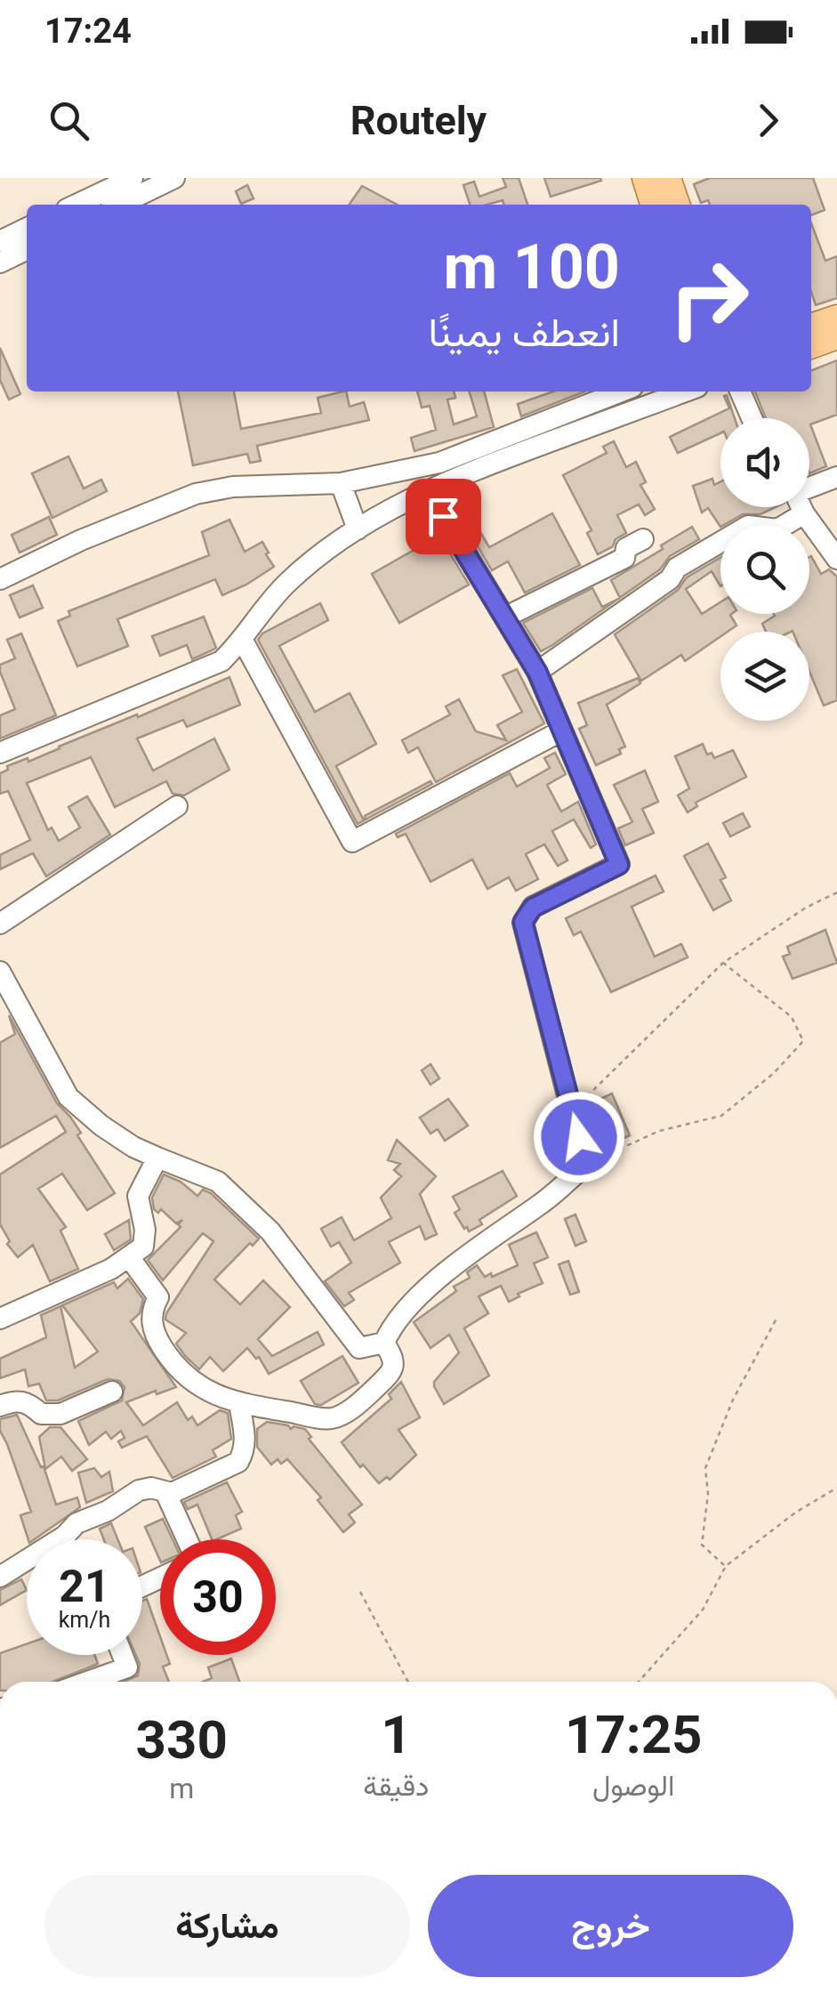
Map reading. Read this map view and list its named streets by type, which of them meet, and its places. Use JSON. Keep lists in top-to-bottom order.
{
  "page": {
    "status": "17:24",
    "header": "Routely",
    "turn": ["100 m", "انعطف يمينًا"],
    "speed": "21 km/h",
    "limit": "30",
    "eta": [
      "17:25",
      "الوصول",
      "1",
      "دقيقة",
      "330",
      "m"
    ],
    "buttons": ["خروج", "مشاركة"]
  }
}
